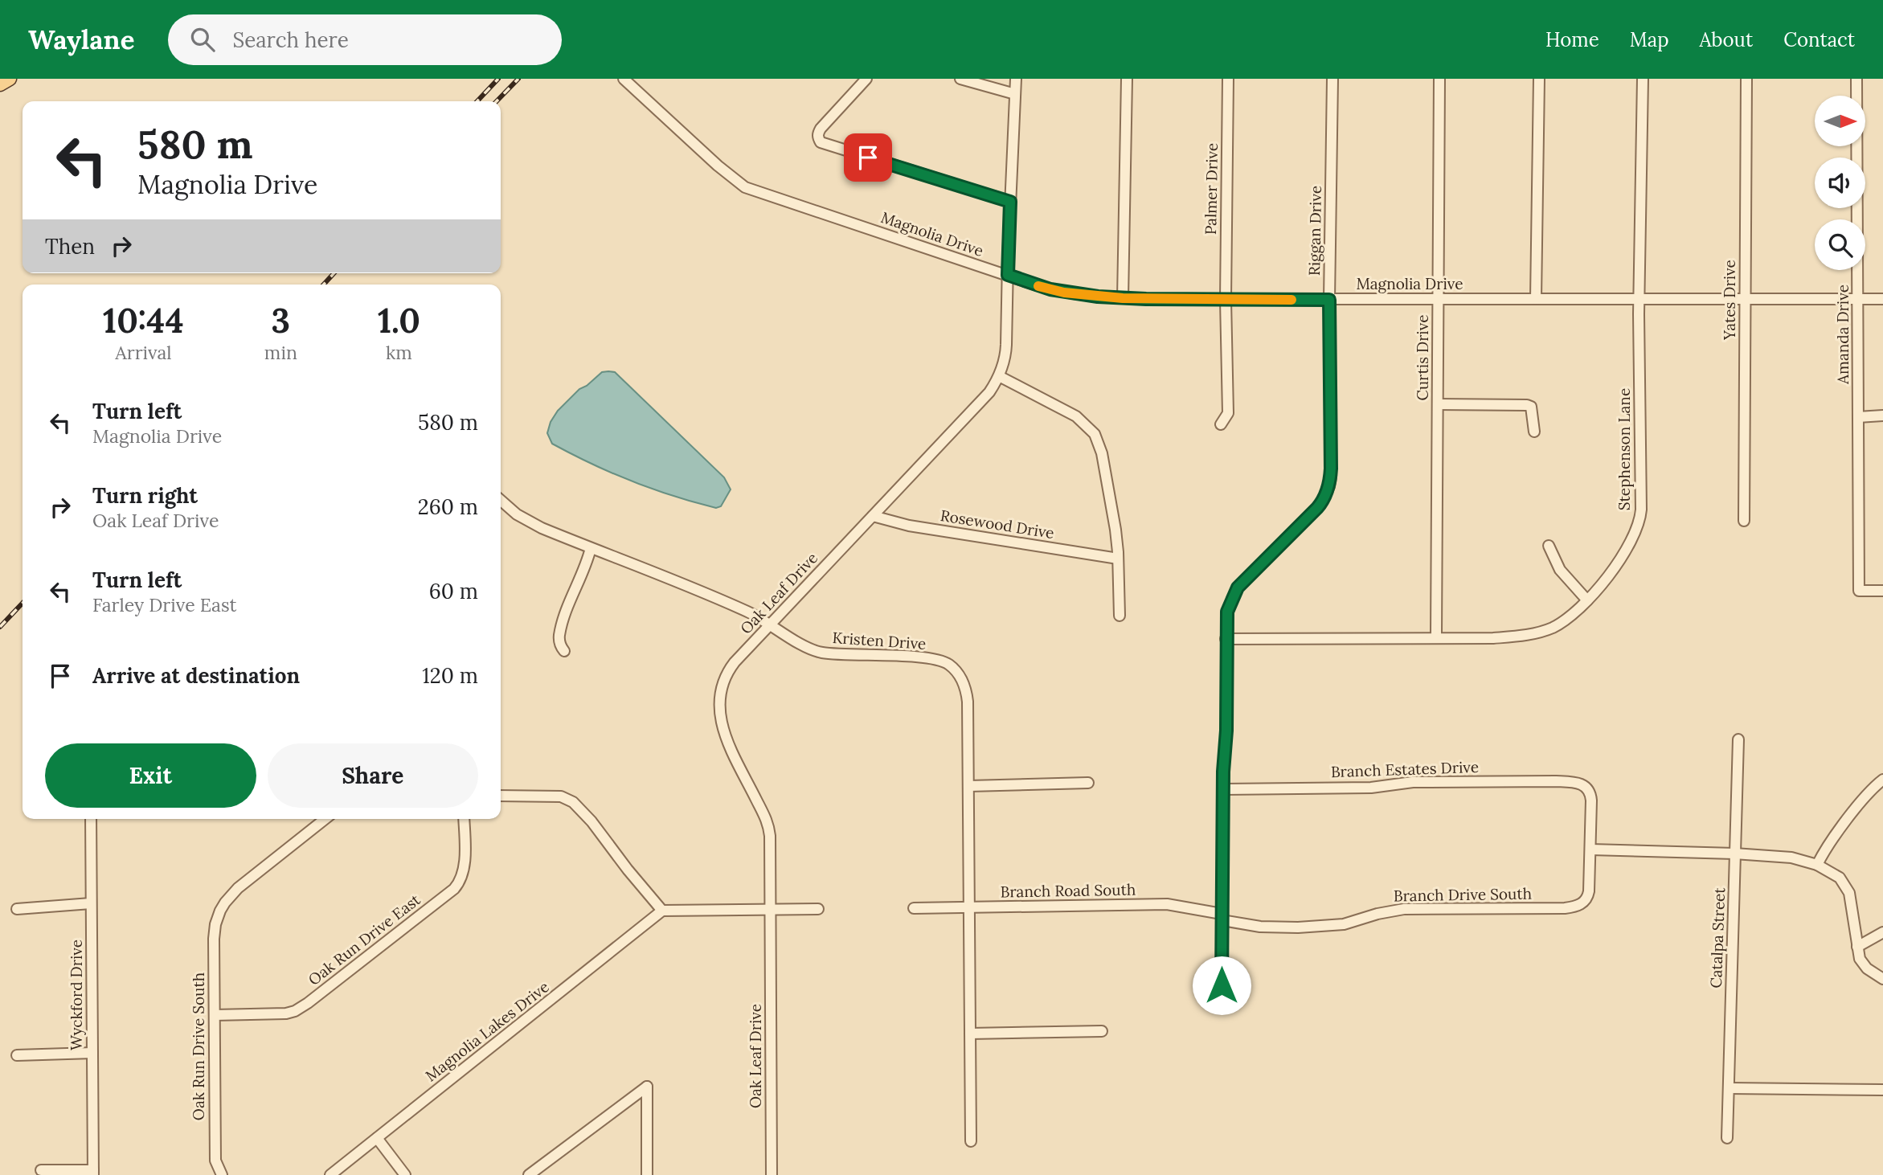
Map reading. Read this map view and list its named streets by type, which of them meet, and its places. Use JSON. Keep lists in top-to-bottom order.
{
  "streets": {
    "street": [
      "Palmer Drive",
      "Riggan Drive",
      "Magnolia Drive",
      "Yates Drive",
      "Amanda Drive",
      "Curtis Drive",
      "Stephenson Lane",
      "Rosewood Drive",
      "Oak Leaf Drive",
      "Kristen Drive",
      "Branch Estates Drive",
      "Branch Road South",
      "Branch Drive South",
      "Catalpa Street",
      "Oak Run Drive East",
      "Wyckford Drive",
      "Magnolia Lakes Drive",
      "Oak Run Drive South"
    ]
  },
  "crossings": [
    ["Palmer Drive", "Magnolia Drive"],
    ["Riggan Drive", "Magnolia Drive"],
    ["Riggan Drive", "Stephenson Lane"],
    ["Riggan Drive", "Branch Estates Drive"],
    ["Riggan Drive", "Branch Road South"],
    ["Riggan Drive", "Branch Drive South"],
    ["Magnolia Drive", "Yates Drive"],
    ["Magnolia Drive", "Amanda Drive"],
    ["Magnolia Drive", "Curtis Drive"],
    ["Magnolia Drive", "Stephenson Lane"],
    ["Magnolia Drive", "Oak Leaf Drive"],
    ["Curtis Drive", "Stephenson Lane"],
    ["Rosewood Drive", "Oak Leaf Drive"],
    ["Oak Leaf Drive", "Kristen Drive"],
    ["Kristen Drive", "Branch Road South"],
    ["Branch Estates Drive", "Branch Drive South"],
    ["Branch Road South", "Branch Drive South"],
    ["Oak Run Drive East", "Oak Run Drive South"]
  ],
  "north": "right",
  "page": {
    "header": "Waylane",
    "search": "Search here",
    "nav": [
      "Home",
      "Map",
      "About",
      "Contact"
    ],
    "turn": ["580 m", "Magnolia Drive"],
    "then": "Then",
    "eta": [
      "10:44",
      "Arrival",
      "3",
      "min",
      "1.0",
      "km"
    ],
    "list": [
      {
        "name": "Turn left",
        "note": "Magnolia Drive",
        "value": "580 m"
      },
      {
        "name": "Turn right",
        "note": "Oak Leaf Drive",
        "value": "260 m"
      },
      {
        "name": "Turn left",
        "note": "Farley Drive East",
        "value": "60 m"
      },
      {
        "name": "Arrive at destination",
        "value": "120 m"
      }
    ],
    "buttons": ["Exit", "Share"]
  }
}
